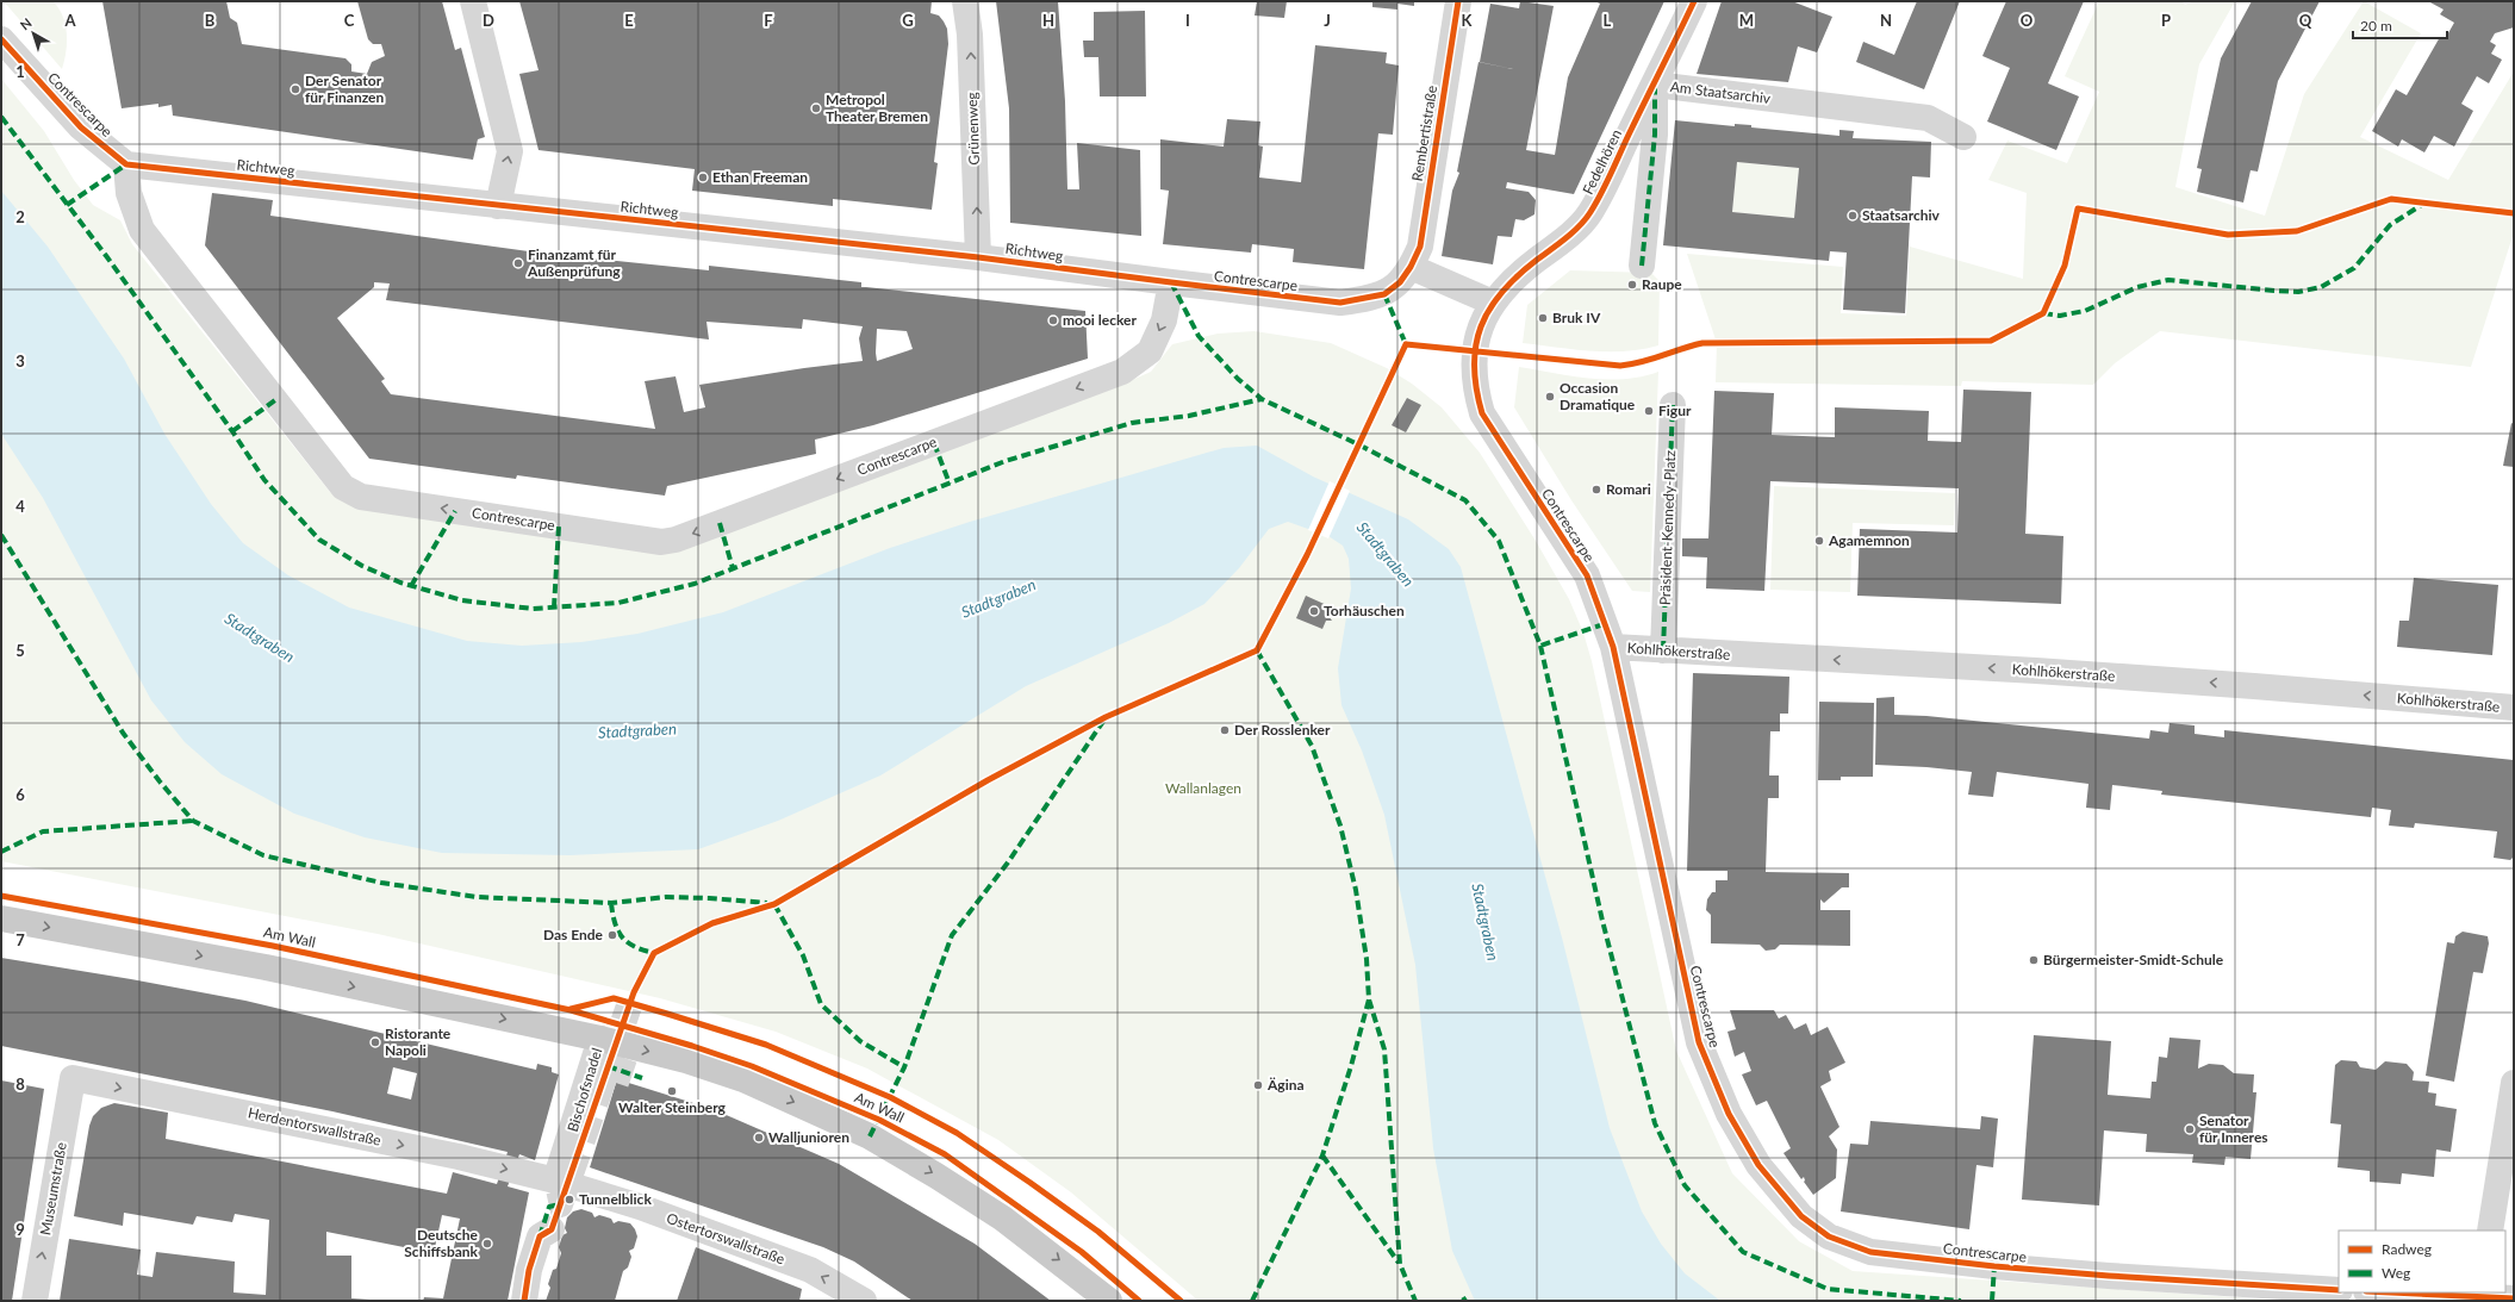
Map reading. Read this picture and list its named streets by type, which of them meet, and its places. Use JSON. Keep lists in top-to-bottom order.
{
  "streets": {
    "main road": ["Am Wall"],
    "street": [
      "Am Staatsarchiv",
      "Contrescarpe",
      "Grünenweg",
      "Rembertistraße",
      "Fedelhören",
      "Richtweg",
      "Präsident-Kennedy-Platz",
      "Kohlhökerstraße",
      "Bischofsnadel",
      "Herdentorswallstraße",
      "Museumstraße",
      "Ostertorswallstraße"
    ]
  },
  "crossings": [
    ["Am Staatsarchiv", "Fedelhören"],
    ["Contrescarpe", "Rembertistraße"],
    ["Contrescarpe", "Fedelhören"],
    ["Contrescarpe", "Richtweg"],
    ["Contrescarpe", "Kohlhökerstraße"],
    ["Grünenweg", "Richtweg"],
    ["Präsident-Kennedy-Platz", "Kohlhökerstraße"],
    ["Am Wall", "Bischofsnadel"],
    ["Bischofsnadel", "Herdentorswallstraße"],
    ["Bischofsnadel", "Ostertorswallstraße"],
    ["Herdentorswallstraße", "Museumstraße"],
    ["Herdentorswallstraße", "Ostertorswallstraße"]
  ],
  "one_way": [
    "Grünenweg",
    "Kohlhökerstraße",
    "Am Wall",
    "Herdentorswallstraße",
    "Museumstraße",
    "Ostertorswallstraße"
  ],
  "water": ["Stadtgraben"],
  "parks": ["Wallanlagen"],
  "places": [
    "Der Senator für Finanzen",
    "Metropol Theater Bremen",
    "Ethan Freeman",
    "Staatsarchiv",
    "Finanzamt für Außenprüfung",
    "Raupe",
    "Bruk IV",
    "mooi lecker",
    "Occasion Dramatique",
    "Figur",
    "Romari",
    "Agamemnon",
    "Torhäuschen",
    "Der Rosslenker",
    "Das Ende",
    "Bürgermeister-Smidt-Schule",
    "Ristorante Napoli",
    "Ägina",
    "Walter Steinberg",
    "Senator für Inneres",
    "Walljunioren",
    "Tunnelblick",
    "Deutsche Schiffsbank"
  ],
  "legend": ["Radweg", "Weg"],
  "scale_bar": "20 m",
  "north": "top left",
  "grid": {
    "columns": [
      "A",
      "B",
      "C",
      "D",
      "E",
      "F",
      "G",
      "H",
      "I",
      "J",
      "K",
      "L",
      "M",
      "N",
      "O",
      "P",
      "Q"
    ],
    "rows": [
      "1",
      "2",
      "3",
      "4",
      "5",
      "6",
      "7",
      "8",
      "9"
    ]
  }
}
